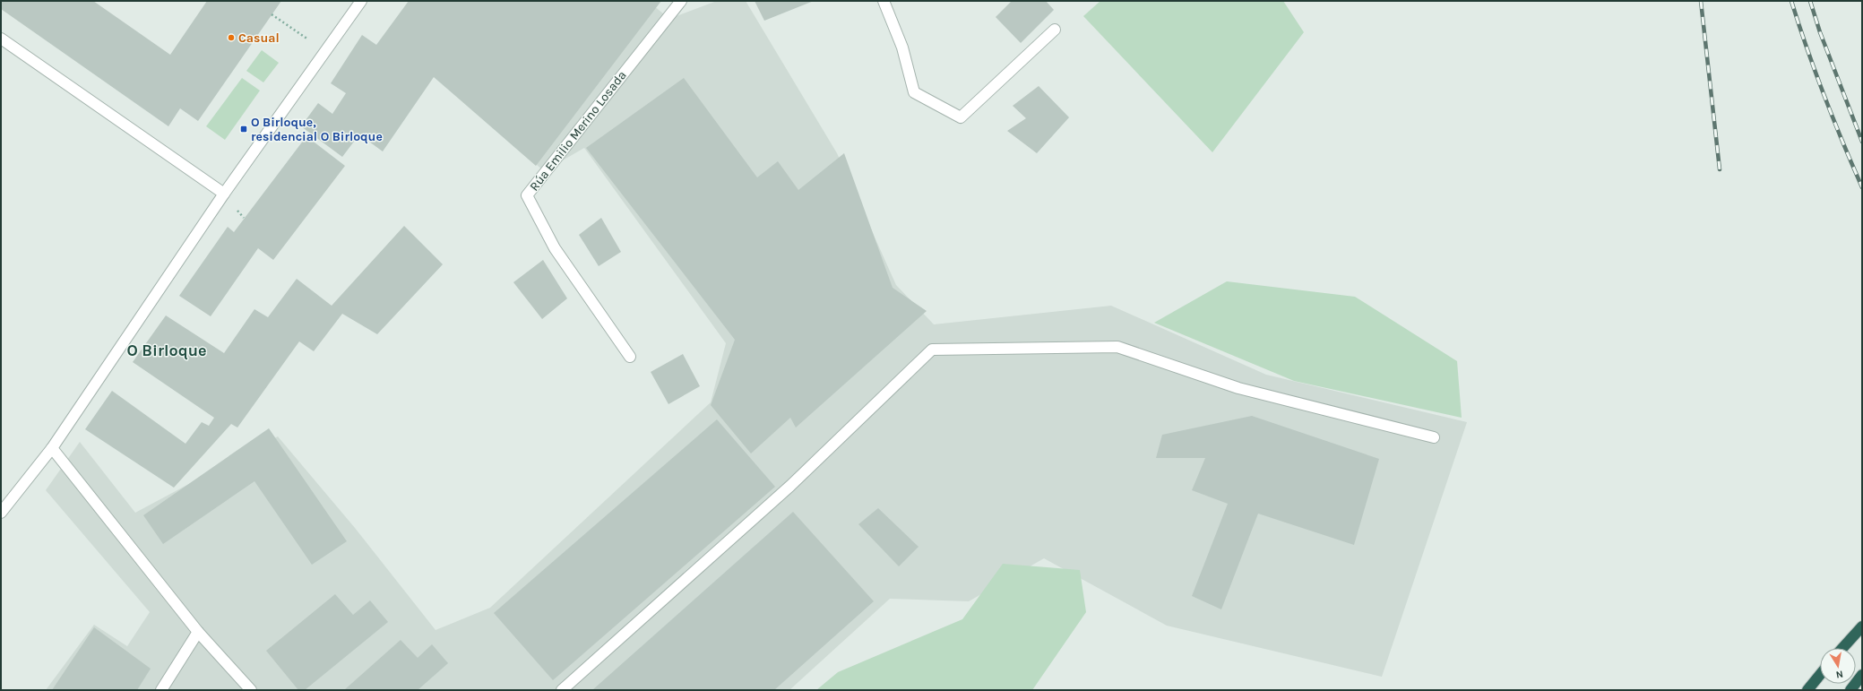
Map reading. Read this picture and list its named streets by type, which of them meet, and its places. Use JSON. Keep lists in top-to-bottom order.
{
  "streets": {
    "street": ["Rúa Emilio Merino Losada"]
  },
  "districts": ["O Birloque"],
  "places": {
    "other": ["Casual"],
    "transit": ["O Birloque, residencial O Birloque"]
  },
  "north": "bottom"
}
